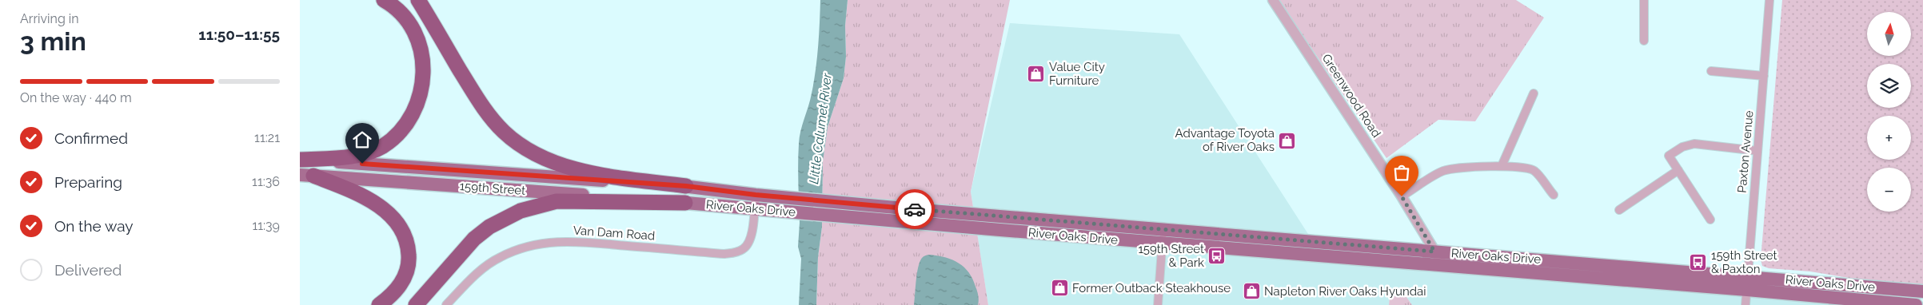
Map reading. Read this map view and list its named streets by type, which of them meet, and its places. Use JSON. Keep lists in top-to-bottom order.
{
  "streets": {
    "main road": ["159th Street", "River Oaks Drive"],
    "street": ["Greenwood Road", "Paxton Avenue", "Van Dam Road"]
  },
  "crossings": [
    ["Greenwood Road", "River Oaks Drive"],
    ["Paxton Avenue", "River Oaks Drive"],
    ["159th Street", "River Oaks Drive"],
    ["River Oaks Drive", "Van Dam Road"]
  ],
  "water": ["Little Calumet River"],
  "places": {
    "shop": [
      "Value City Furniture",
      "Advantage Toyota of River Oaks",
      "Former Outback Steakhouse",
      "Napleton River Oaks Hyundai"
    ],
    "bus stop": ["159th Street & Park", "159th Street & Paxton"]
  },
  "north": "top",
  "page": {
    "heading": ["3 min", "Arriving in", "11:50–11:55"],
    "map_buttons": ["+", "−"],
    "bar": "On the way · 440 m",
    "list": [
      ["Confirmed", "11:21"],
      ["Preparing", "11:36"],
      ["On the way", "11:39"],
      "Delivered"
    ]
  }
}
